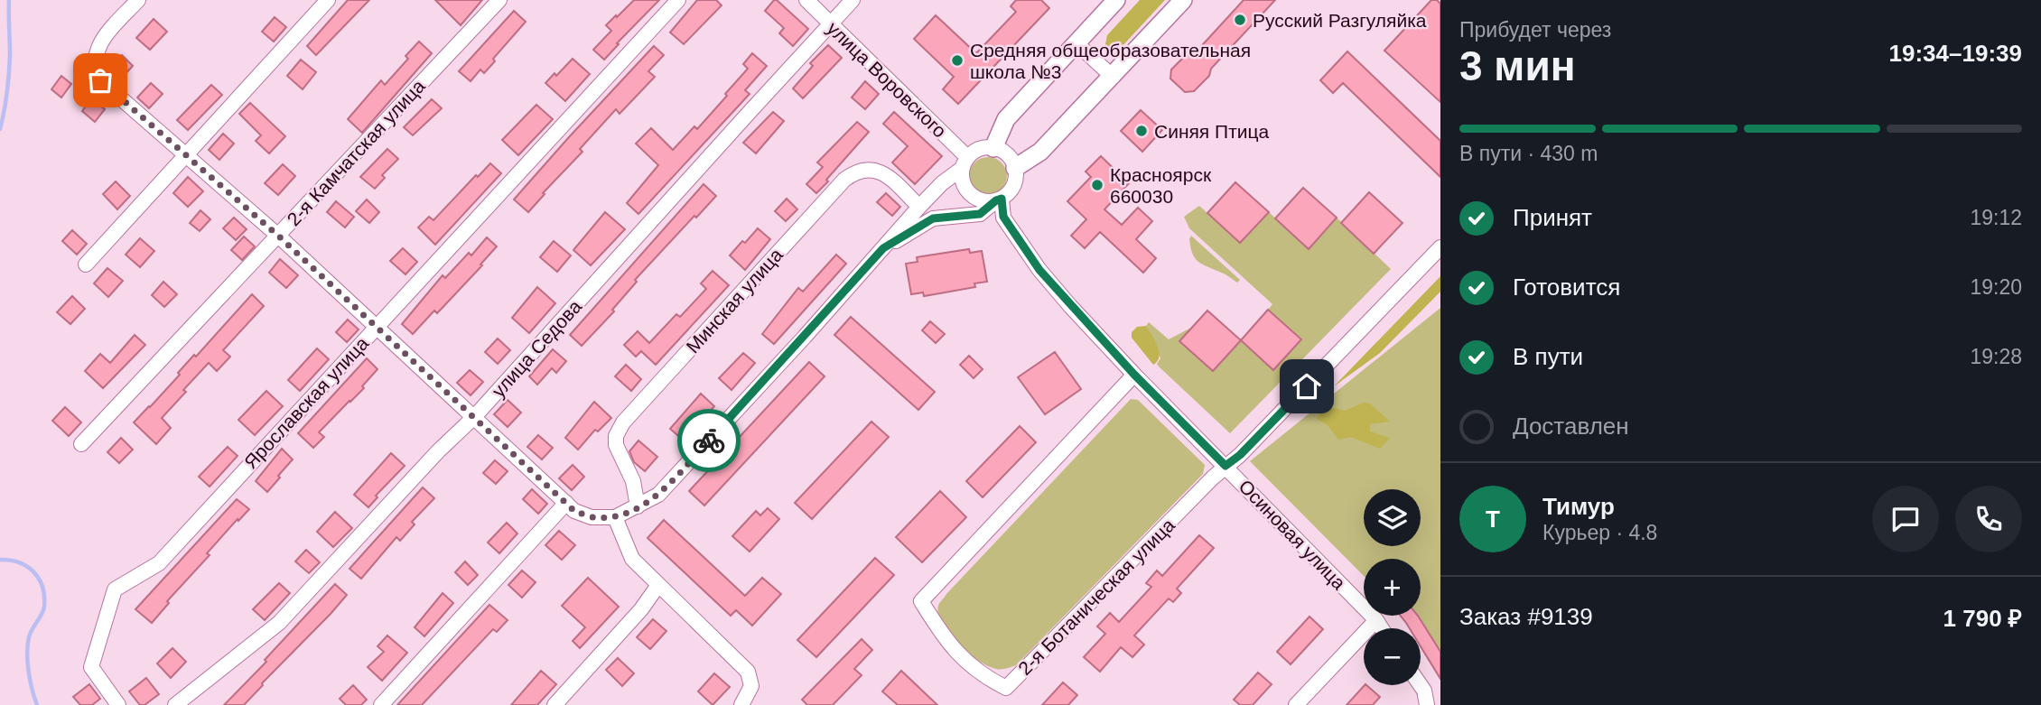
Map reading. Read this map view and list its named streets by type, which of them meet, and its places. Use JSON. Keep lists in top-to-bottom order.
{
  "streets": {
    "street": [
      "улица Воровского",
      "2-я Камчатская улица",
      "Минская улица",
      "улица Седова",
      "Ярославская улица",
      "Осиновая улица",
      "2-я Ботаническая улица"
    ]
  },
  "crossings": [
    ["улица Воровского", "улица Седова"],
    ["улица Воровского", "Осиновая улица"],
    ["Осиновая улица", "2-я Ботаническая улица"]
  ],
  "places": [
    "Русский Разгуляйка",
    "Средняя общеобразовательная школа №3",
    "Синяя Птица",
    "Красноярск 660030"
  ],
  "page": {
    "heading": ["3 мин", "Прибудет через", "19:34–19:39"],
    "panel": [
      "Тимур",
      "Курьер · 4.8",
      "Заказ #9139",
      "1 790 ₽"
    ],
    "bar": "В пути · 430 m",
    "list": [
      ["Принят", "19:12"],
      ["Готовится", "19:20"],
      ["В пути", "19:28"],
      "Доставлен"
    ],
    "round": "Т",
    "map_buttons": ["+", "−"]
  }
}
